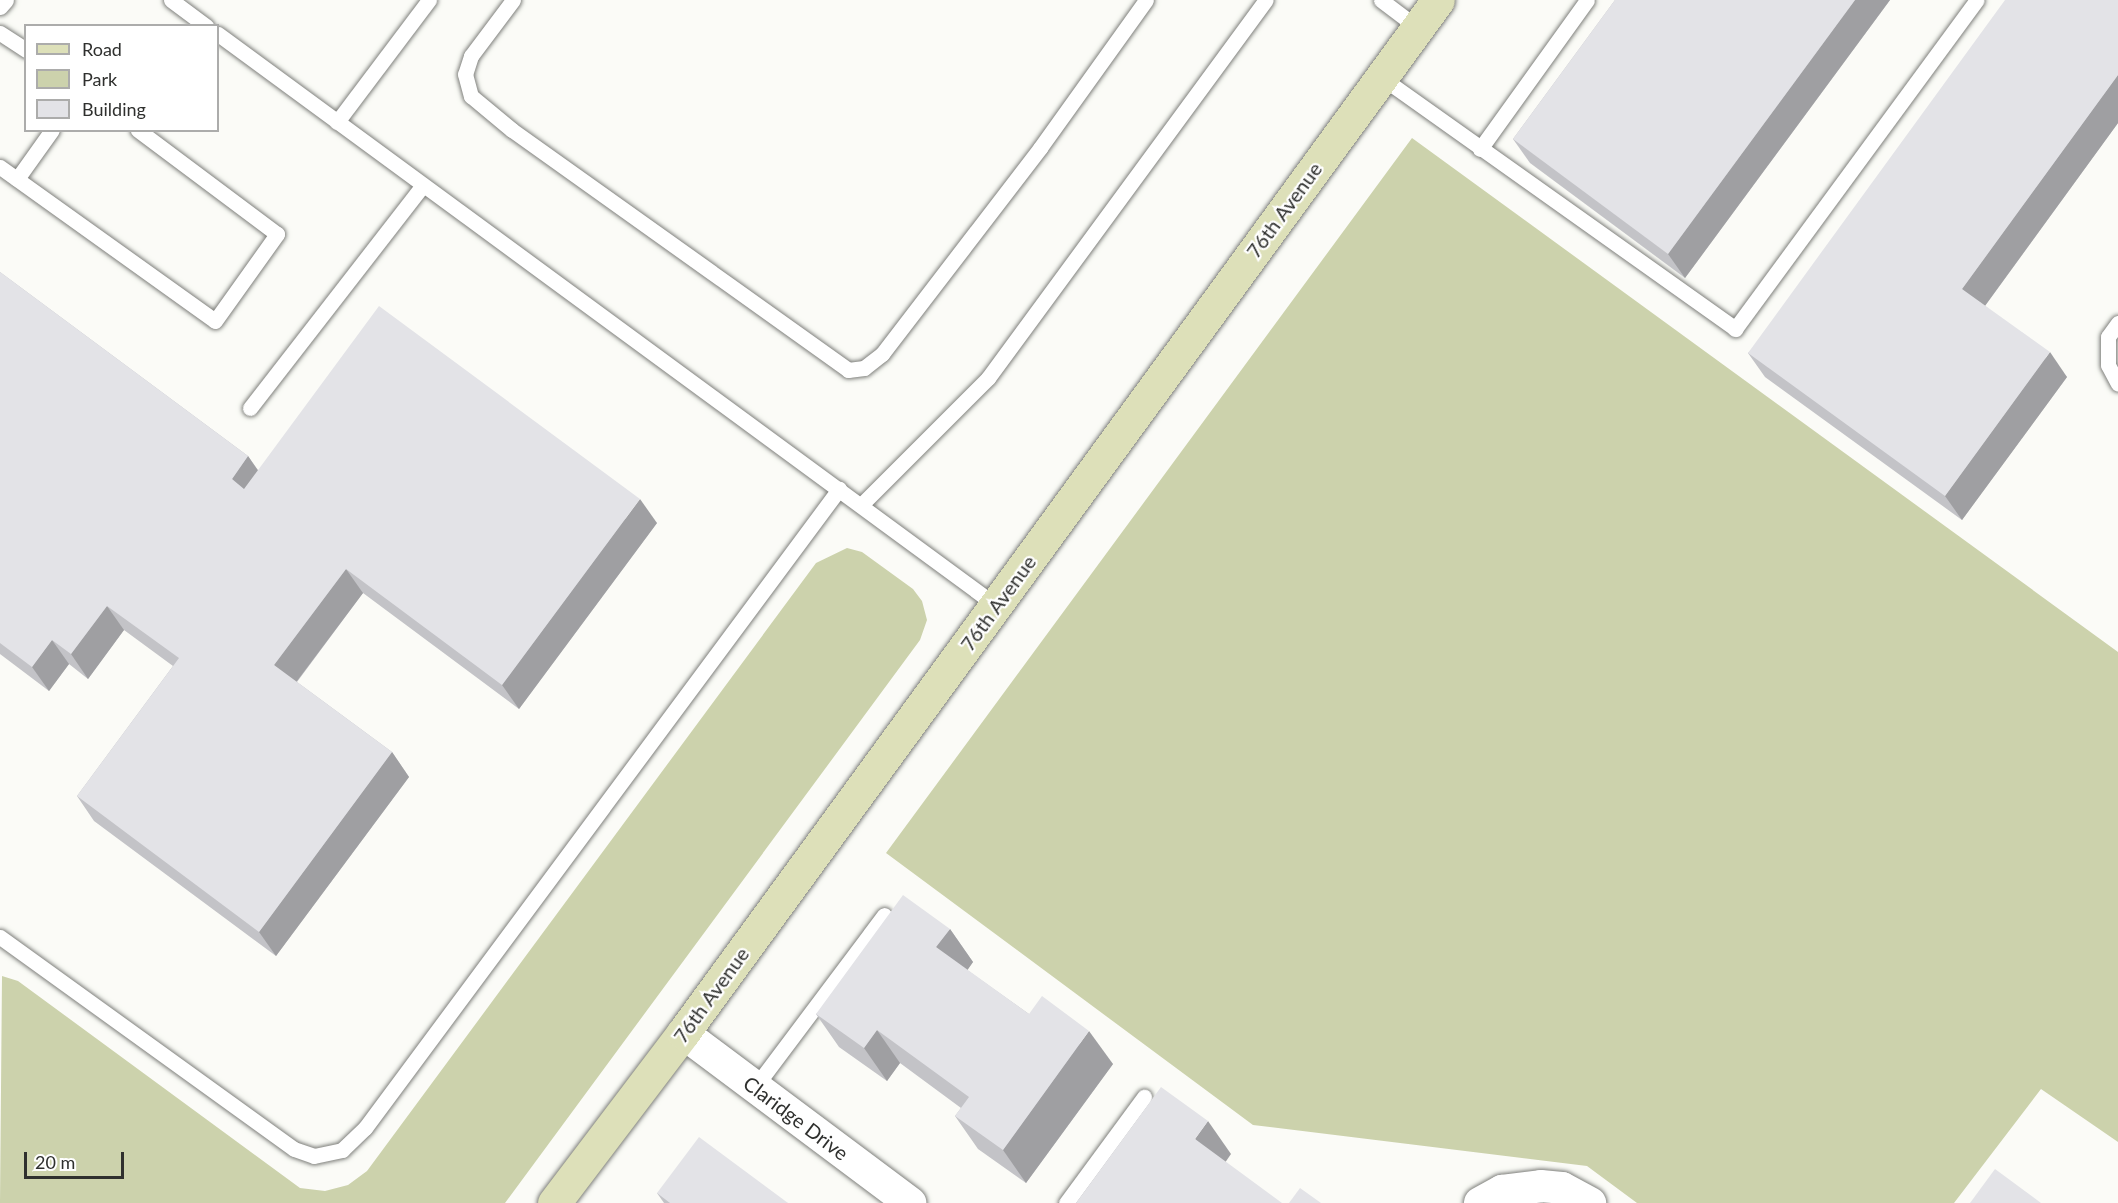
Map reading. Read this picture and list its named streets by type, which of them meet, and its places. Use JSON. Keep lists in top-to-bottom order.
{
  "streets": {
    "street": ["76th Avenue", "Claridge Drive"]
  },
  "crossings": [
    ["76th Avenue", "Claridge Drive"]
  ],
  "legend": ["Road", "Park", "Building"],
  "scale_bar": "20 m"
}
